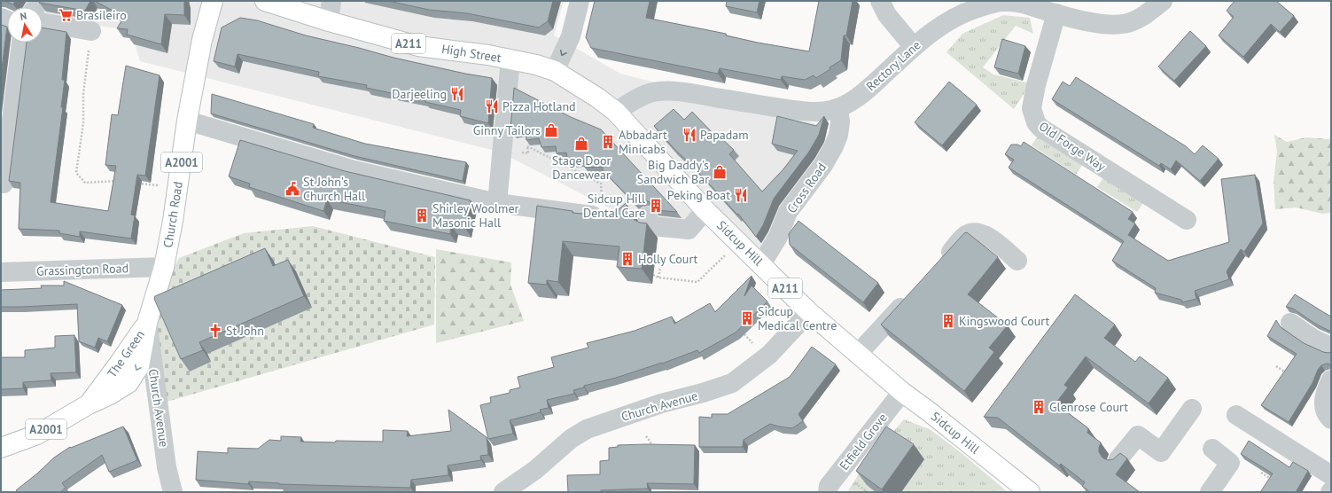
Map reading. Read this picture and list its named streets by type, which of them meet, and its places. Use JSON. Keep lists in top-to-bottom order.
{
  "streets": {
    "main road": [
      "A211",
      "High Street",
      "A2001",
      "Church Road",
      "Sidcup Hill",
      "The Green"
    ],
    "street": [
      "Rectory Lane",
      "Old Forge Way",
      "Cross Road",
      "Grassington Road",
      "Church Avenue",
      "Etfield Grove"
    ]
  },
  "crossings": [
    ["High Street", "Sidcup Hill"],
    ["Rectory Lane", "Old Forge Way"],
    ["Rectory Lane", "Cross Road"],
    ["Rectory Lane", "Sidcup Hill"],
    ["Cross Road", "Sidcup Hill"],
    ["Church Road", "Grassington Road"],
    ["Church Road", "The Green"],
    ["Church Road", "Church Avenue"],
    ["Sidcup Hill", "Church Avenue"],
    ["Sidcup Hill", "Etfield Grove"],
    ["The Green", "Church Avenue"]
  ],
  "places": {
    "supermarket": ["Brasileiro"],
    "restaurant": [
      "Darjeeling",
      "Pizza Hotland",
      "Papadam",
      "Peking Boat"
    ],
    "shop": ["Ginny Tailors", "Stage Door Dancewear", "Big Daddy's Sandwich Bar"],
    "building": [
      "Abbadart Minicabs",
      "Sidcup Hill Dental Care",
      "Shirley Woolmer Masonic Hall",
      "Holly Court",
      "Sidcup Medical Centre",
      "Kingswood Court",
      "Glenrose Court"
    ],
    "public building": ["St John's Church Hall"],
    "church": ["St John"]
  },
  "north": "top"
}
